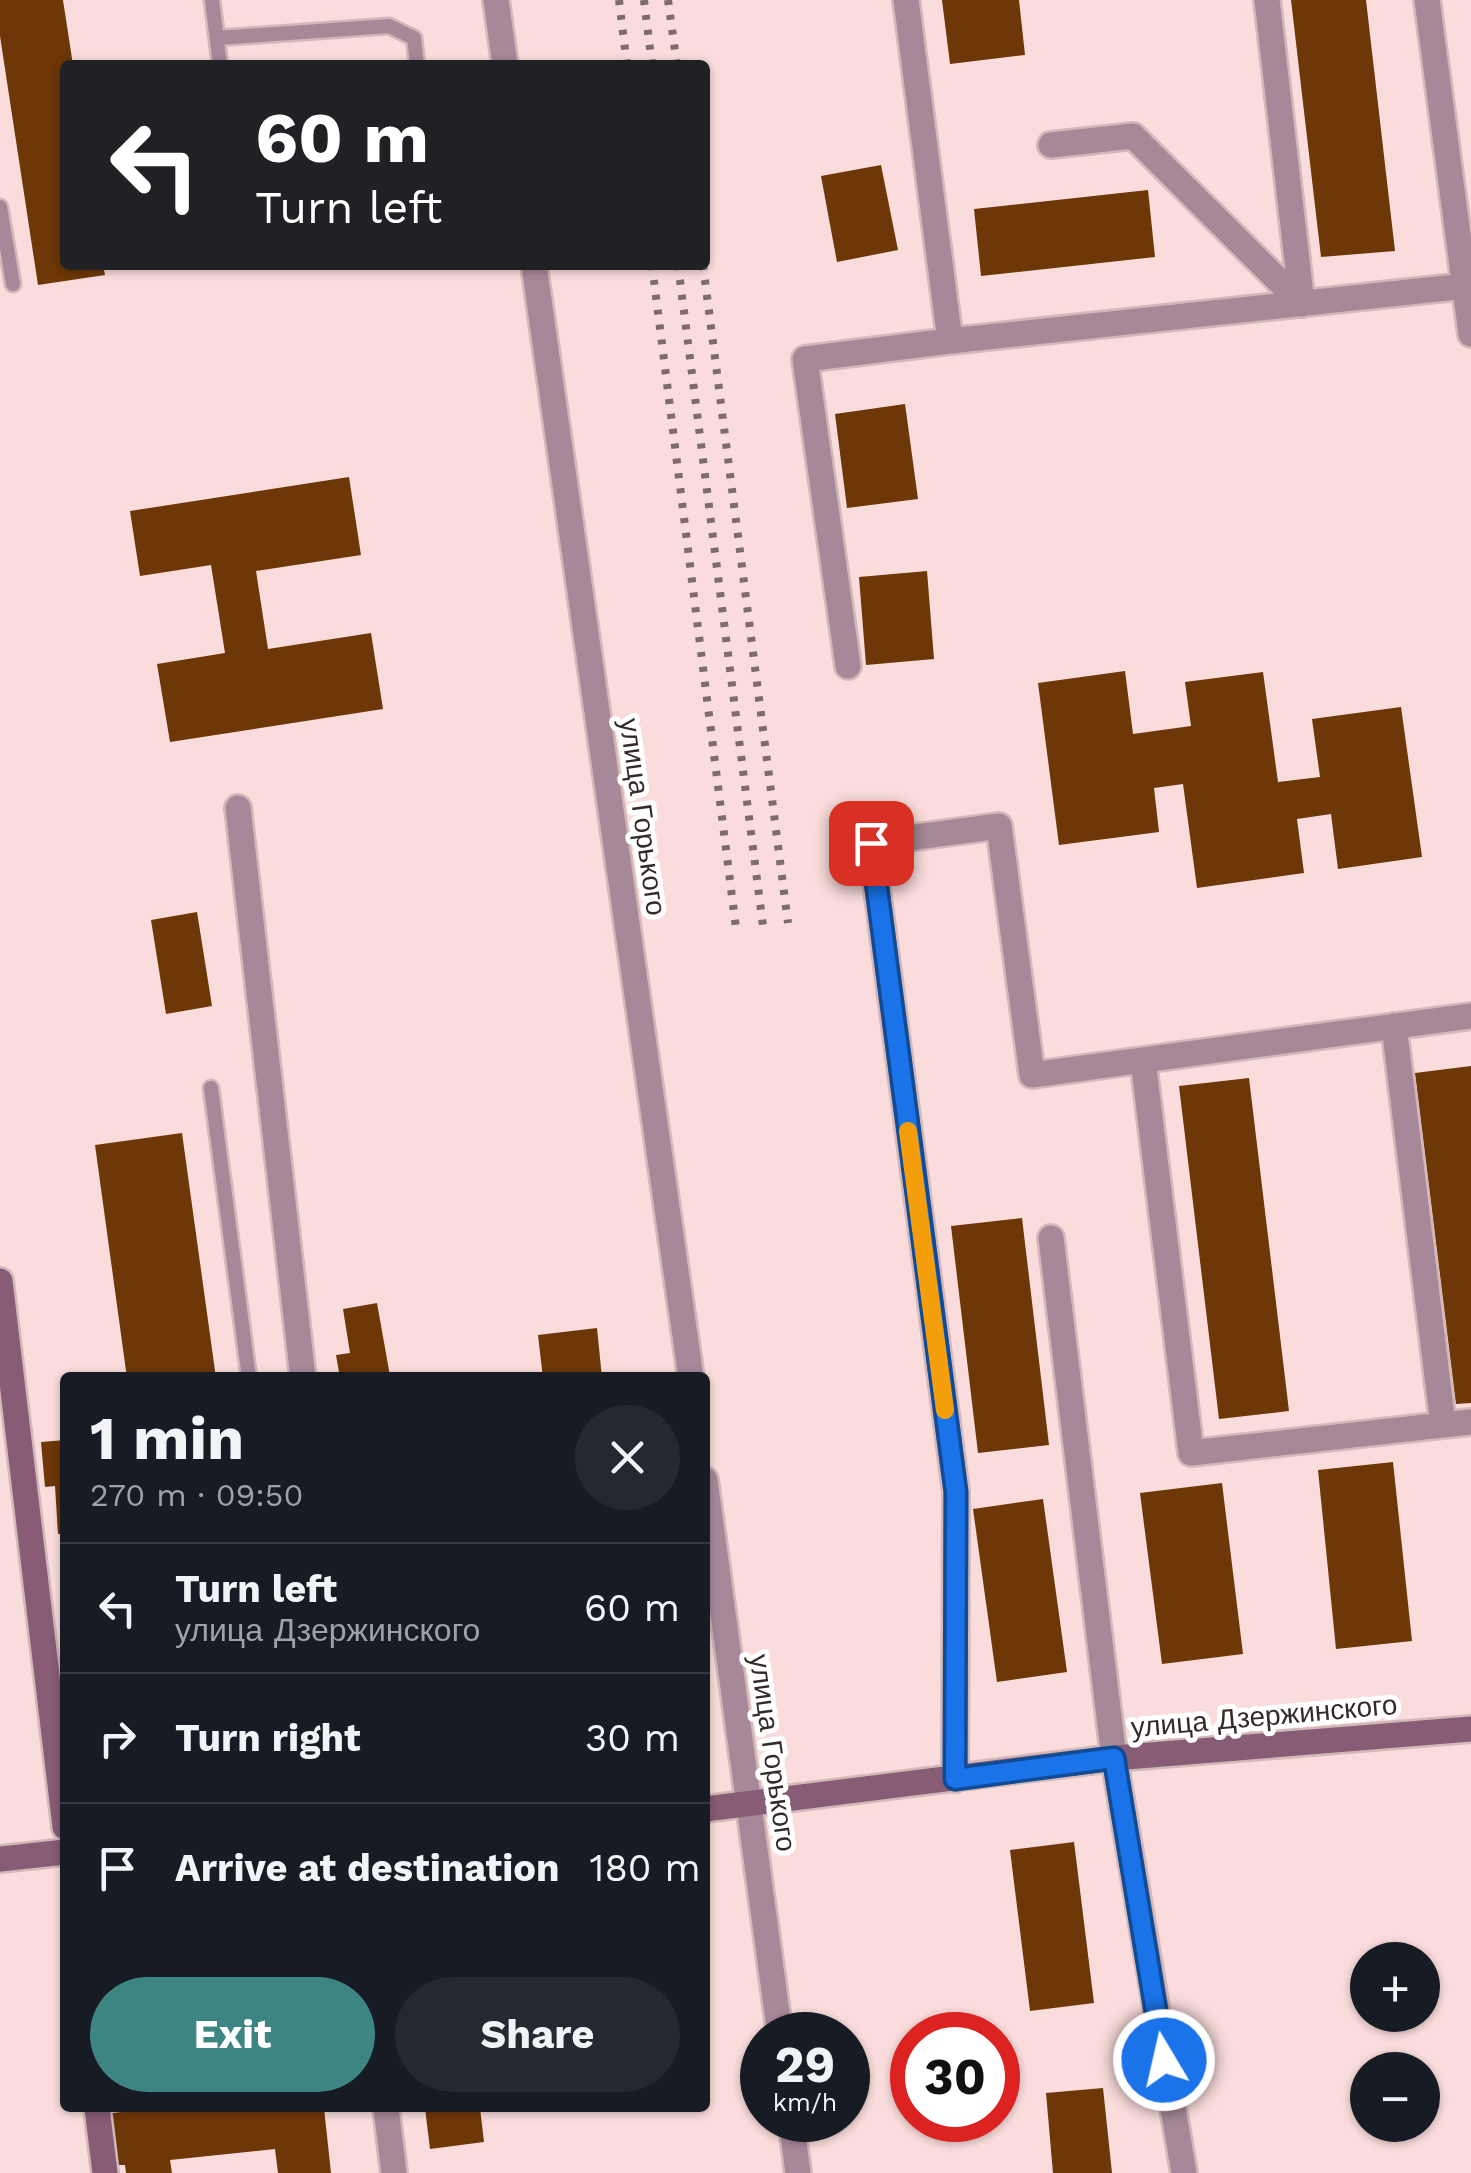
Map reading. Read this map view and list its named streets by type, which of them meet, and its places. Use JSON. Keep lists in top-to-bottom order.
{
  "streets": {
    "street": ["улица Горького", "улица Дзержинского"]
  },
  "crossings": [
    ["улица Горького", "улица Дзержинского"]
  ],
  "page": {
    "turn": ["60 m", "Turn left"],
    "heading": ["1 min", "270 m · 09:50"],
    "list": [
      {
        "name": "Turn left",
        "note": "улица Дзержинского",
        "value": "60 m"
      },
      {
        "name": "Turn right",
        "value": "30 m"
      },
      {
        "name": "Arrive at destination",
        "value": "180 m"
      }
    ],
    "map_buttons": ["+", "−"],
    "buttons": ["Exit", "Share"],
    "speed": "29 km/h",
    "limit": "30"
  }
}
